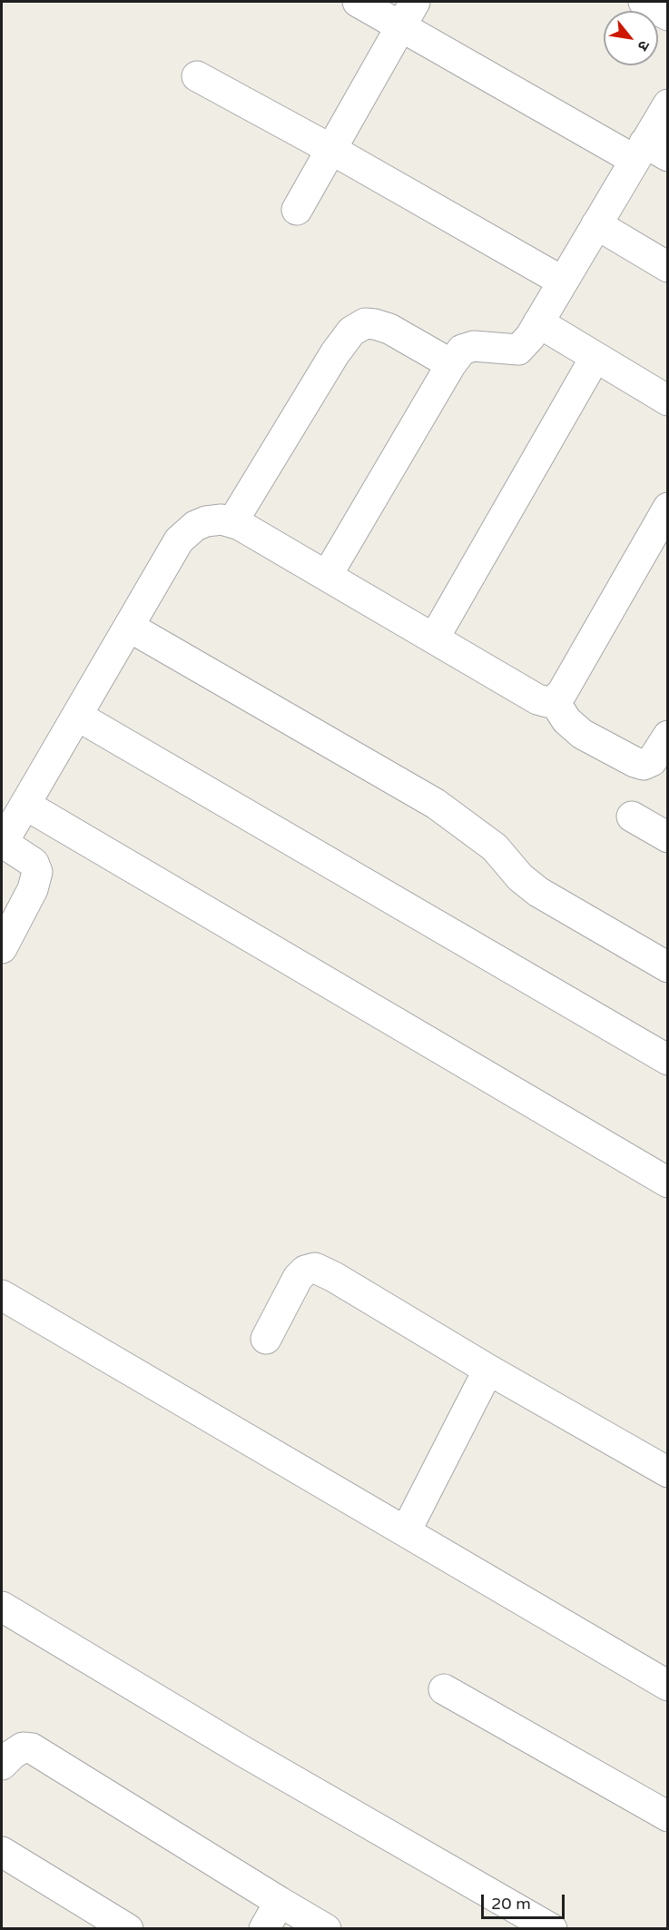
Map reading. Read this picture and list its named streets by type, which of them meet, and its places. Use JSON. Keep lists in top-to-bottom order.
{
  "scale_bar": "20 m",
  "north": "bottom right"
}
